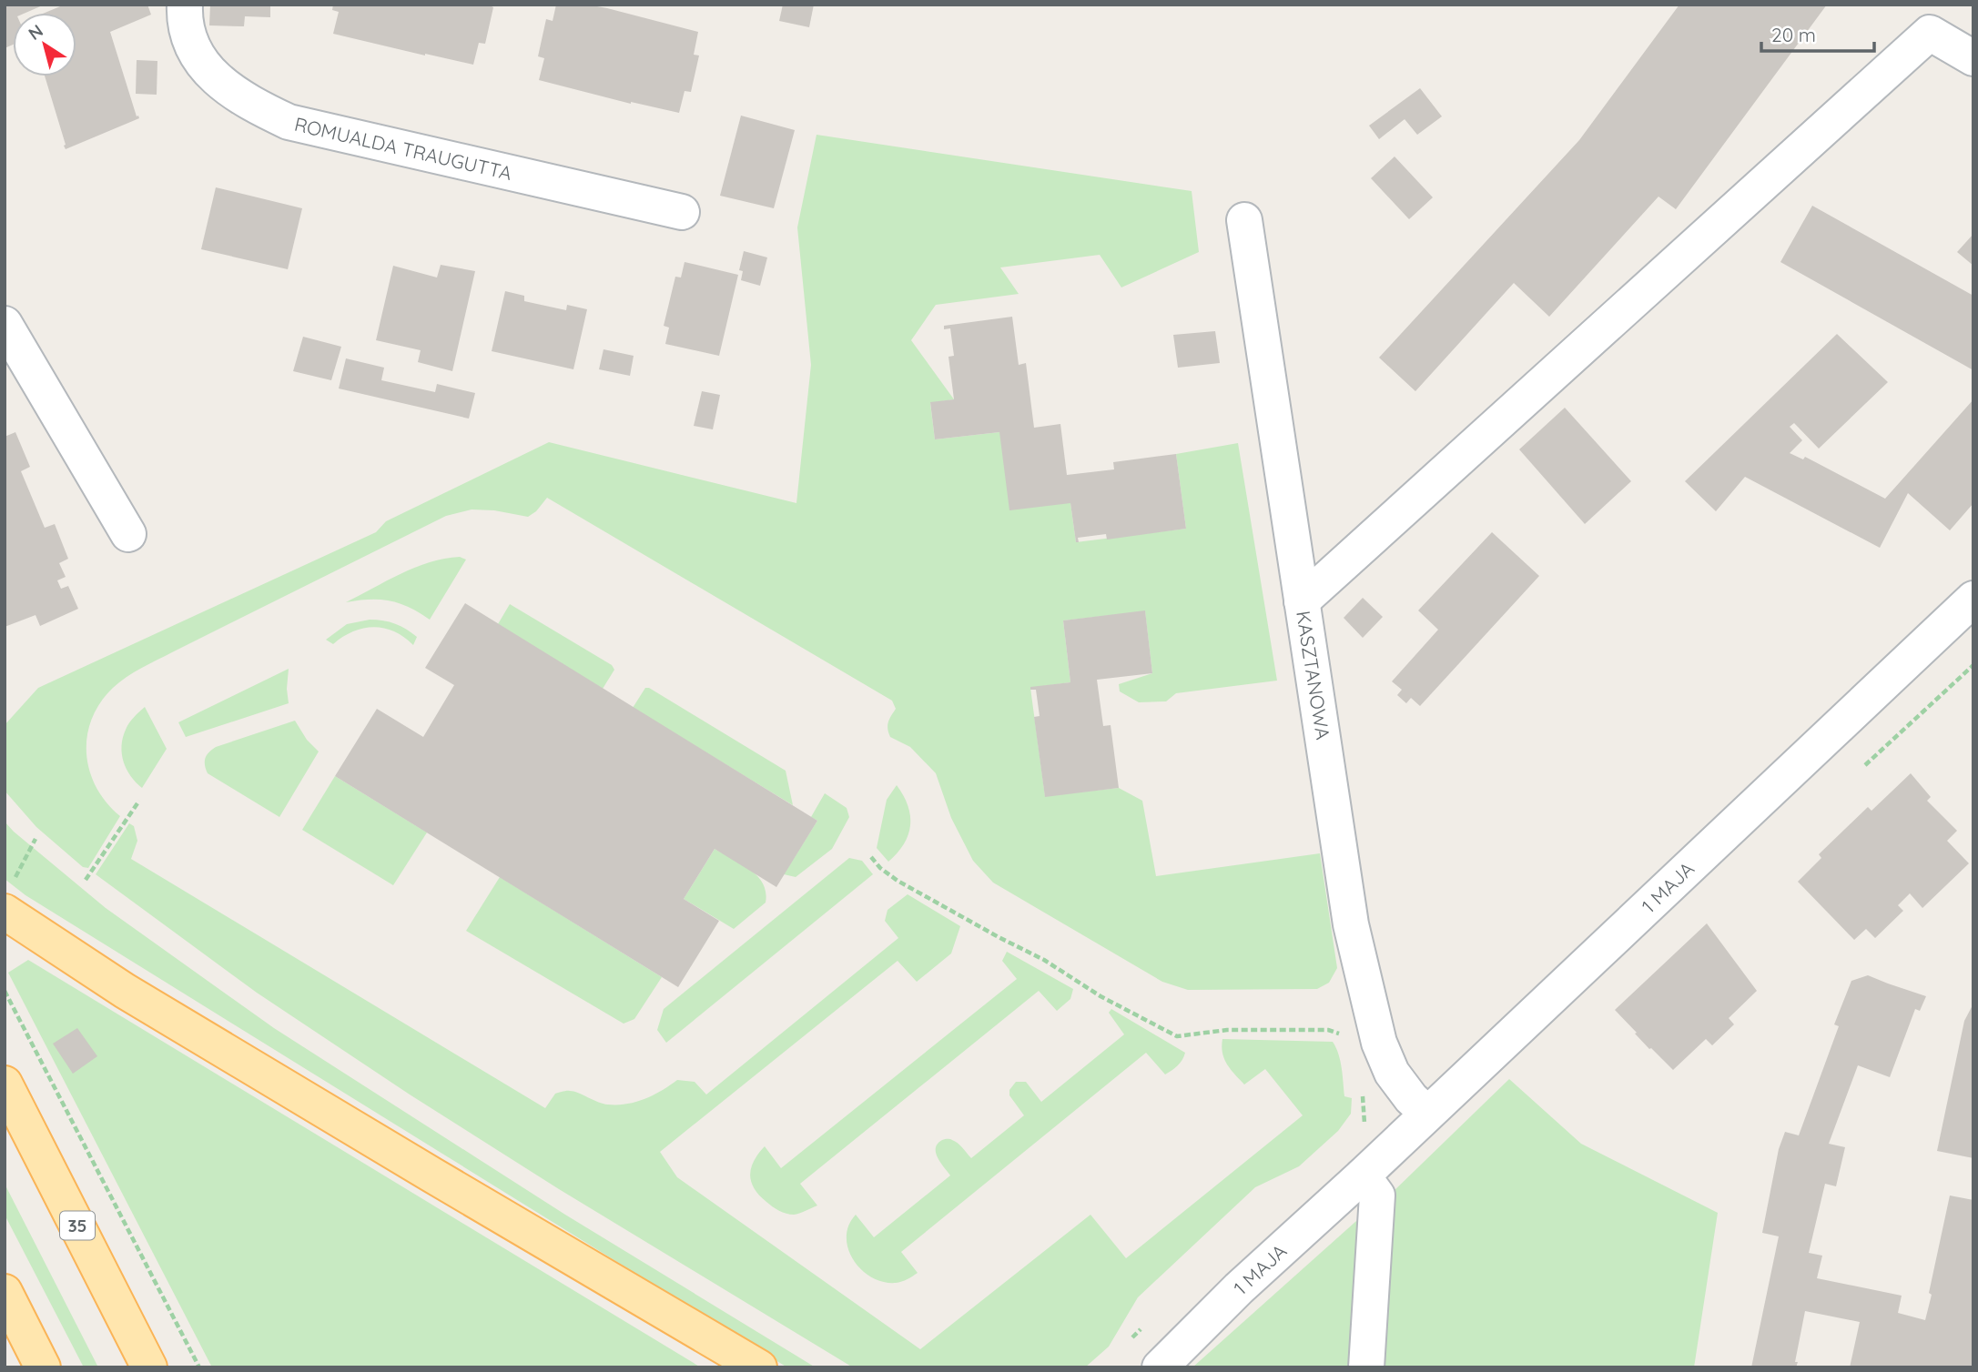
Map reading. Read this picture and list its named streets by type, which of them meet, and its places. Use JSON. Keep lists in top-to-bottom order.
{
  "streets": {
    "main road": ["35"],
    "street": ["ROMUALDA TRAUGUTTA", "KASZTANOWA", "1 MAJA"]
  },
  "crossings": [
    ["KASZTANOWA", "1 MAJA"]
  ],
  "scale_bar": "20 m",
  "north": "top left"
}
